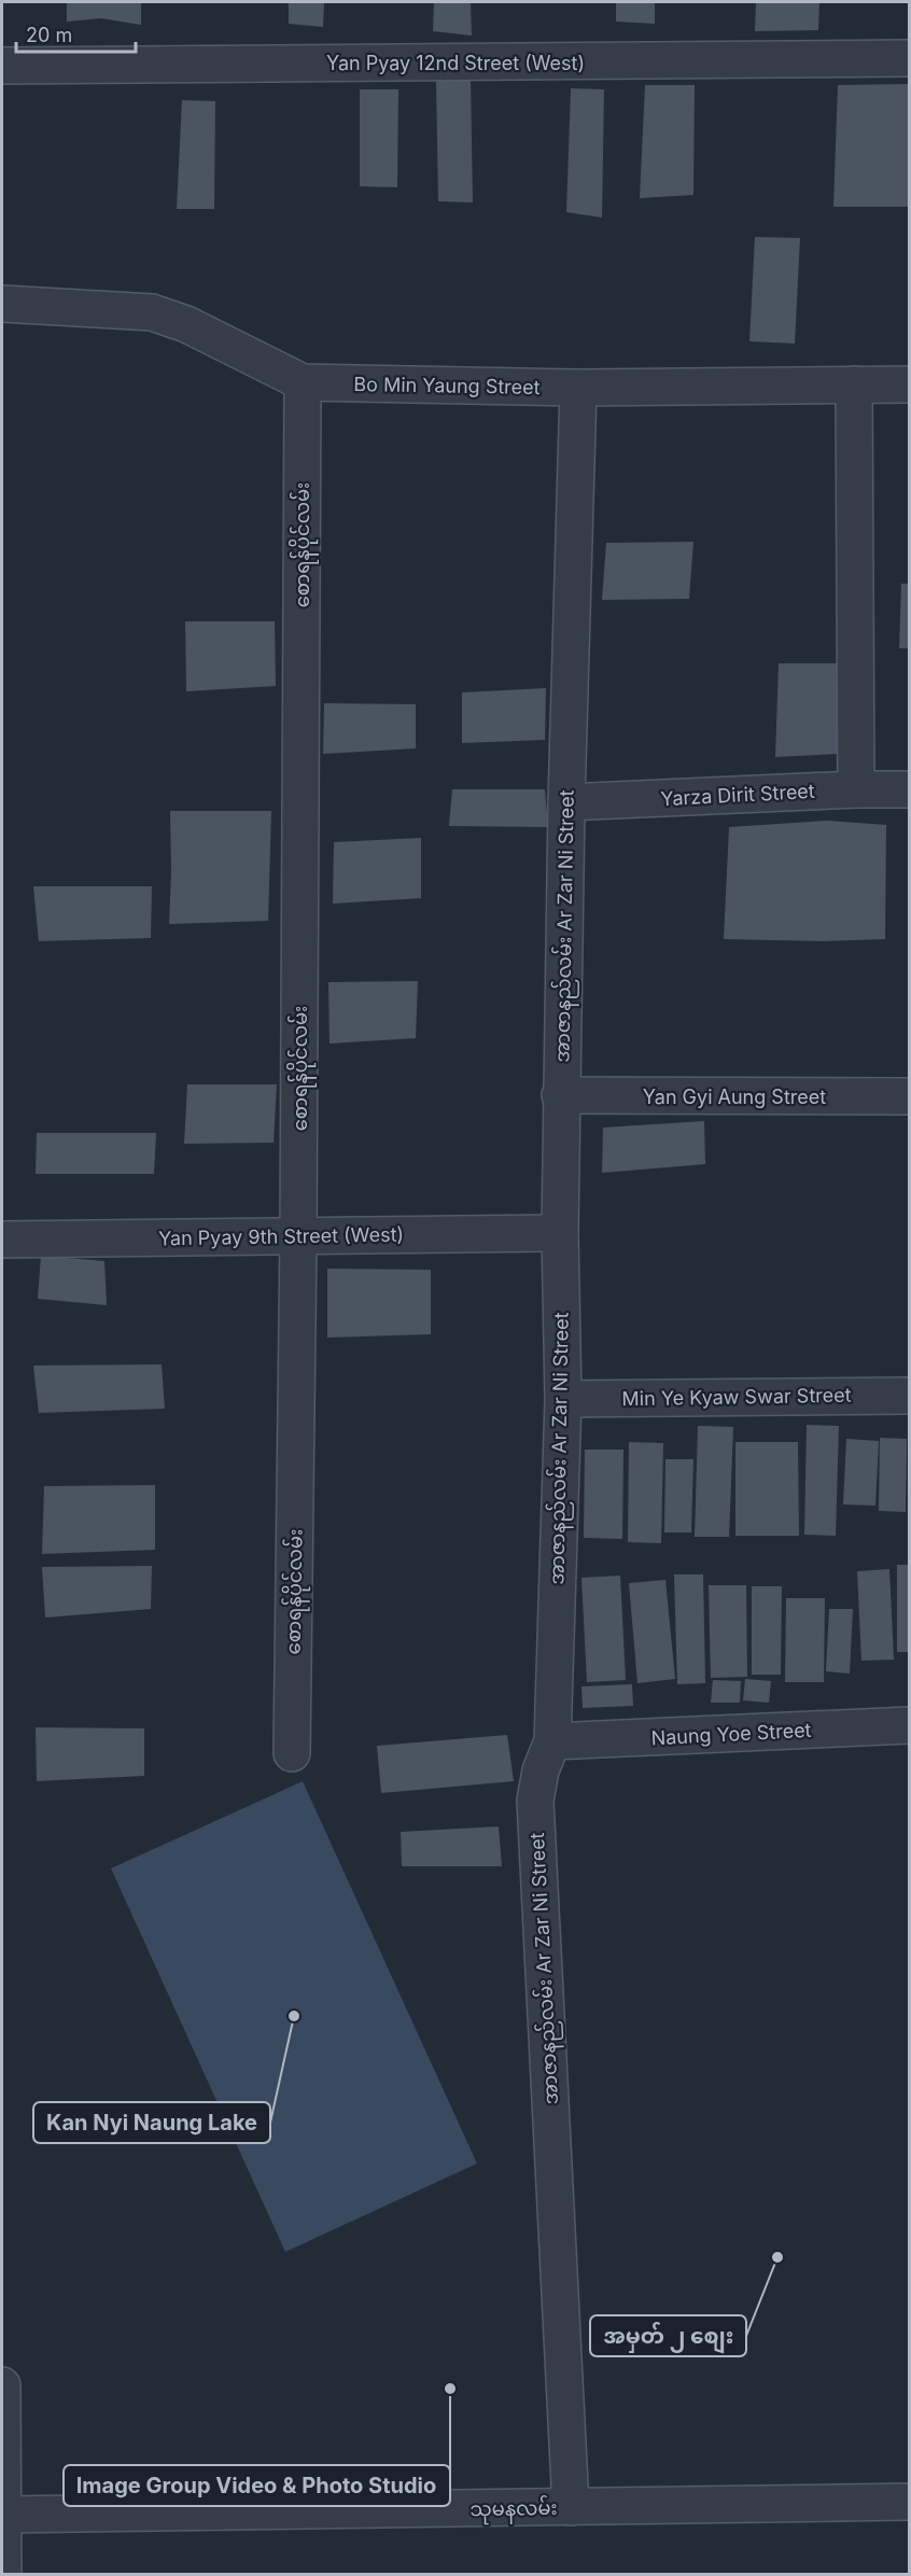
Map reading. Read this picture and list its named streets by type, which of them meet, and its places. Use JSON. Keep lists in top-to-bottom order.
{
  "streets": {
    "street": [
      "Yan Pyay 12nd Street (West)",
      "Bo Min Yaung Street",
      "စောရန်ပိုင်လမ်း",
      "Yarza Dirit Street",
      "အာဇာနည်လမ်း Ar Zar Ni Street",
      "Yan Gyi Aung Street",
      "Yan Pyay 9th Street (West)",
      "Min Ye Kyaw Swar Street",
      "Naung Yoe Street",
      "သုမနလမ်း"
    ]
  },
  "crossings": [
    ["Bo Min Yaung Street", "စောရန်ပိုင်လမ်း"],
    ["Bo Min Yaung Street", "အာဇာနည်လမ်း Ar Zar Ni Street"],
    ["စောရန်ပိုင်လမ်း", "Yan Pyay 9th Street (West)"],
    ["Yarza Dirit Street", "အာဇာနည်လမ်း Ar Zar Ni Street"],
    ["အာဇာနည်လမ်း Ar Zar Ni Street", "Yan Gyi Aung Street"],
    ["အာဇာနည်လမ်း Ar Zar Ni Street", "Yan Pyay 9th Street (West)"],
    ["အာဇာနည်လမ်း Ar Zar Ni Street", "Min Ye Kyaw Swar Street"],
    ["အာဇာနည်လမ်း Ar Zar Ni Street", "Naung Yoe Street"],
    ["အာဇာနည်လမ်း Ar Zar Ni Street", "သုမနလမ်း"]
  ],
  "places": ["Kan Nyi Naung Lake", "အမှတ် ၂ စျေး", "Image Group Video & Photo Studio"],
  "scale_bar": "20 m"
}
